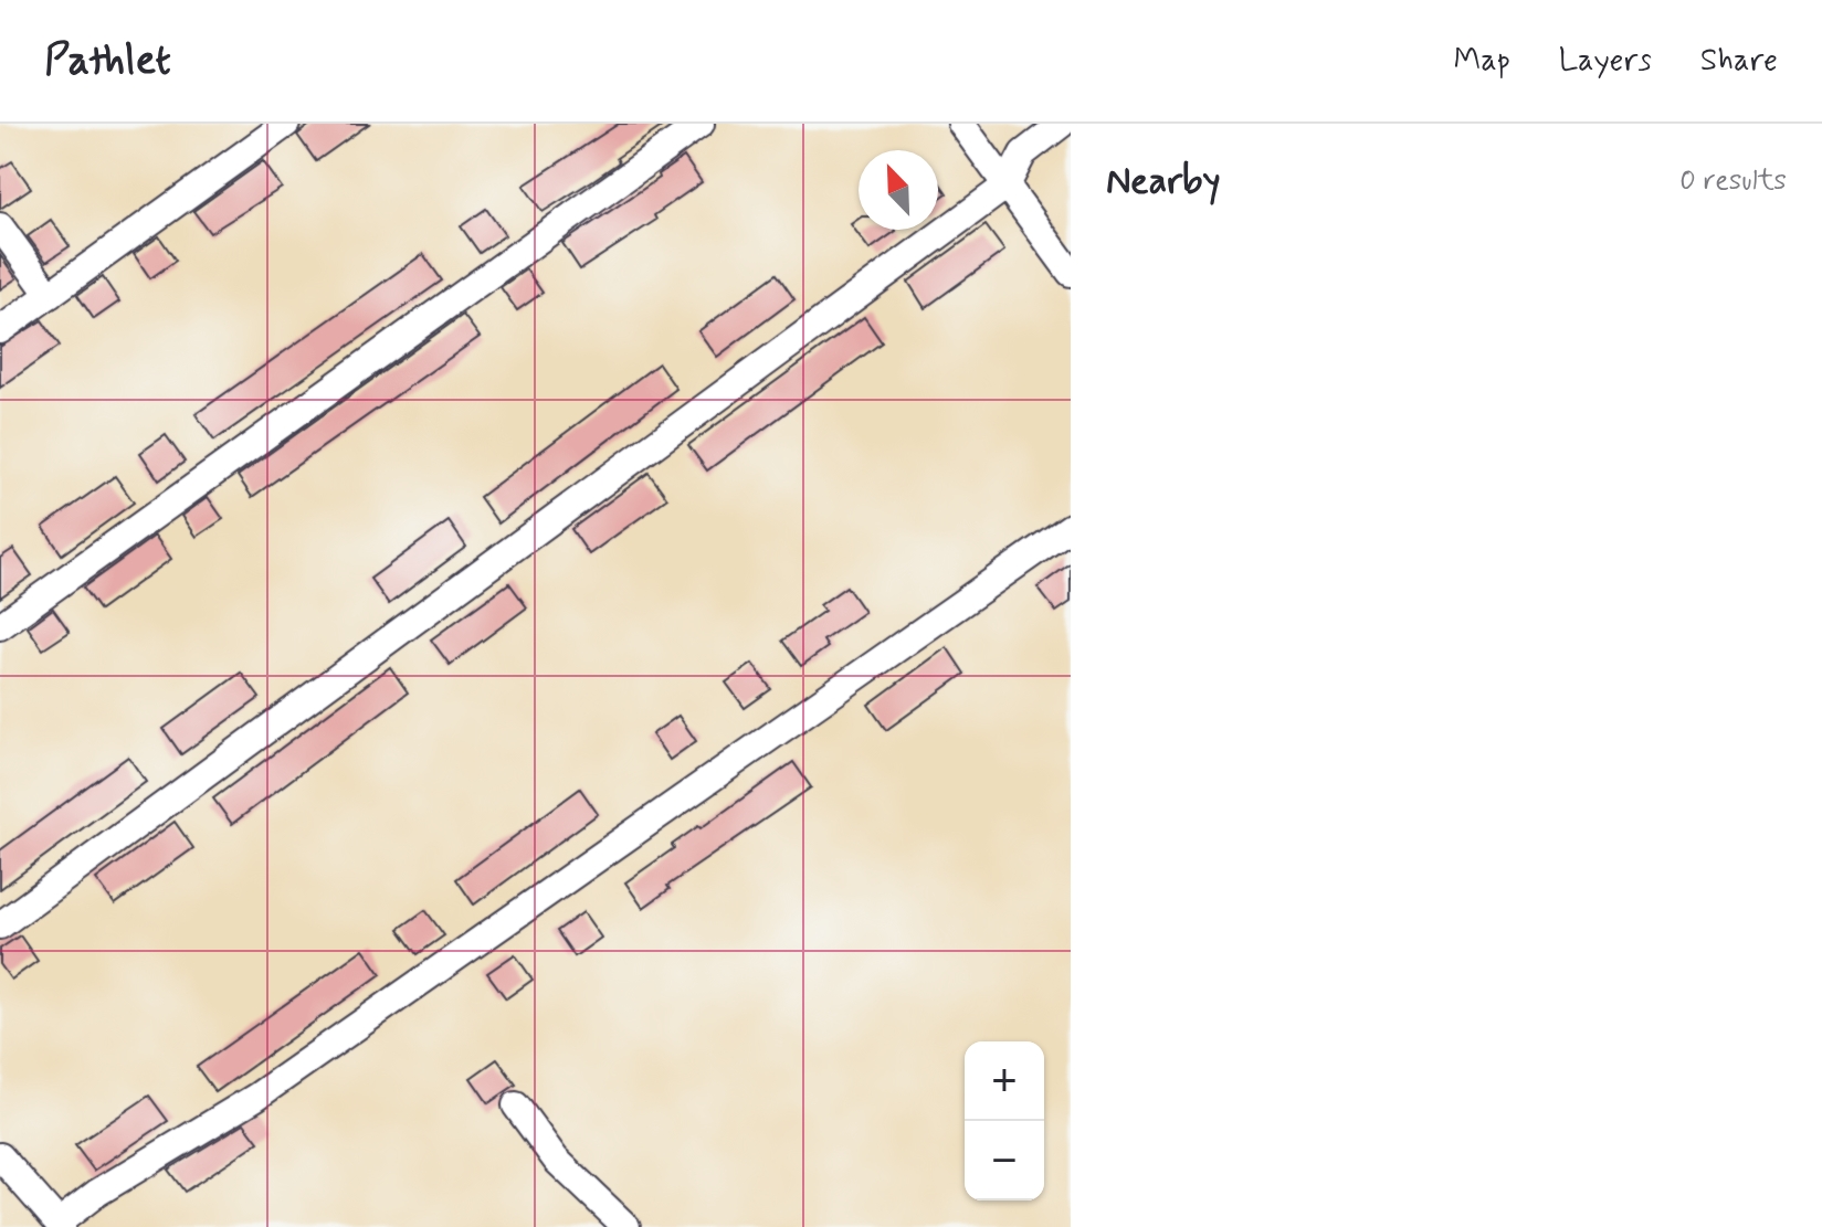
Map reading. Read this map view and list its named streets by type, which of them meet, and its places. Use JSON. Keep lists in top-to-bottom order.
{
  "north": "top left",
  "page": {
    "header": "Pathlet",
    "nav": ["Map", "Layers", "Share"],
    "heading": ["Nearby", "0 results"],
    "map_buttons": ["+", "−"]
  }
}
